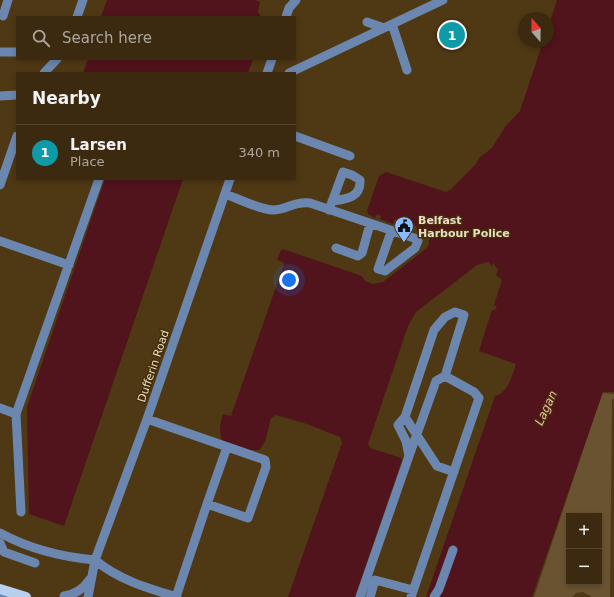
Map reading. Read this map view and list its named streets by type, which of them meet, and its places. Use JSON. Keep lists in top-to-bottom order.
{
  "streets": {
    "street": ["Dufferin Road"]
  },
  "water": ["Lagan"],
  "places": {
    "public building": ["Belfast Harbour Police"]
  },
  "north": "top",
  "page": {
    "search": "Search here",
    "pins": "1",
    "heading": "Nearby",
    "list": [
      {
        "mark": "1",
        "name": "Larsen",
        "note": "Place",
        "value": "340 m"
      }
    ],
    "map_buttons": ["+", "−"]
  }
}
